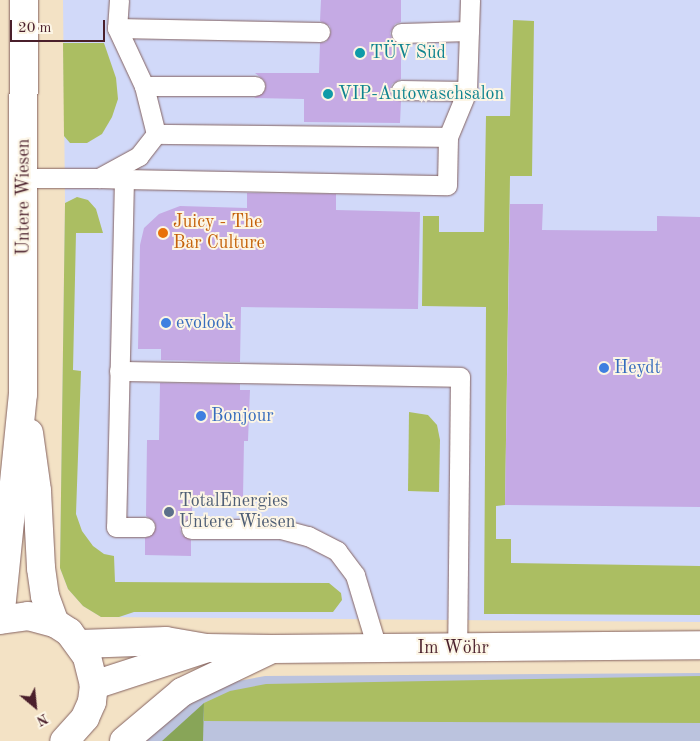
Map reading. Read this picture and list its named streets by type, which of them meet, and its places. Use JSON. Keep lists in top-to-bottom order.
{
  "streets": {
    "street": ["Untere Wiesen", "Im Wöhr"]
  },
  "crossings": [
    ["Untere Wiesen", "Im Wöhr"]
  ],
  "places": [
    "TÜV Süd",
    "VIP-Autowaschsalon",
    "Juicy - The Bar Culture",
    "evolook",
    "Heydt",
    "Bonjour",
    "TotalEnergies Untere Wiesen"
  ],
  "scale_bar": "20 m",
  "north": "bottom right"
}
